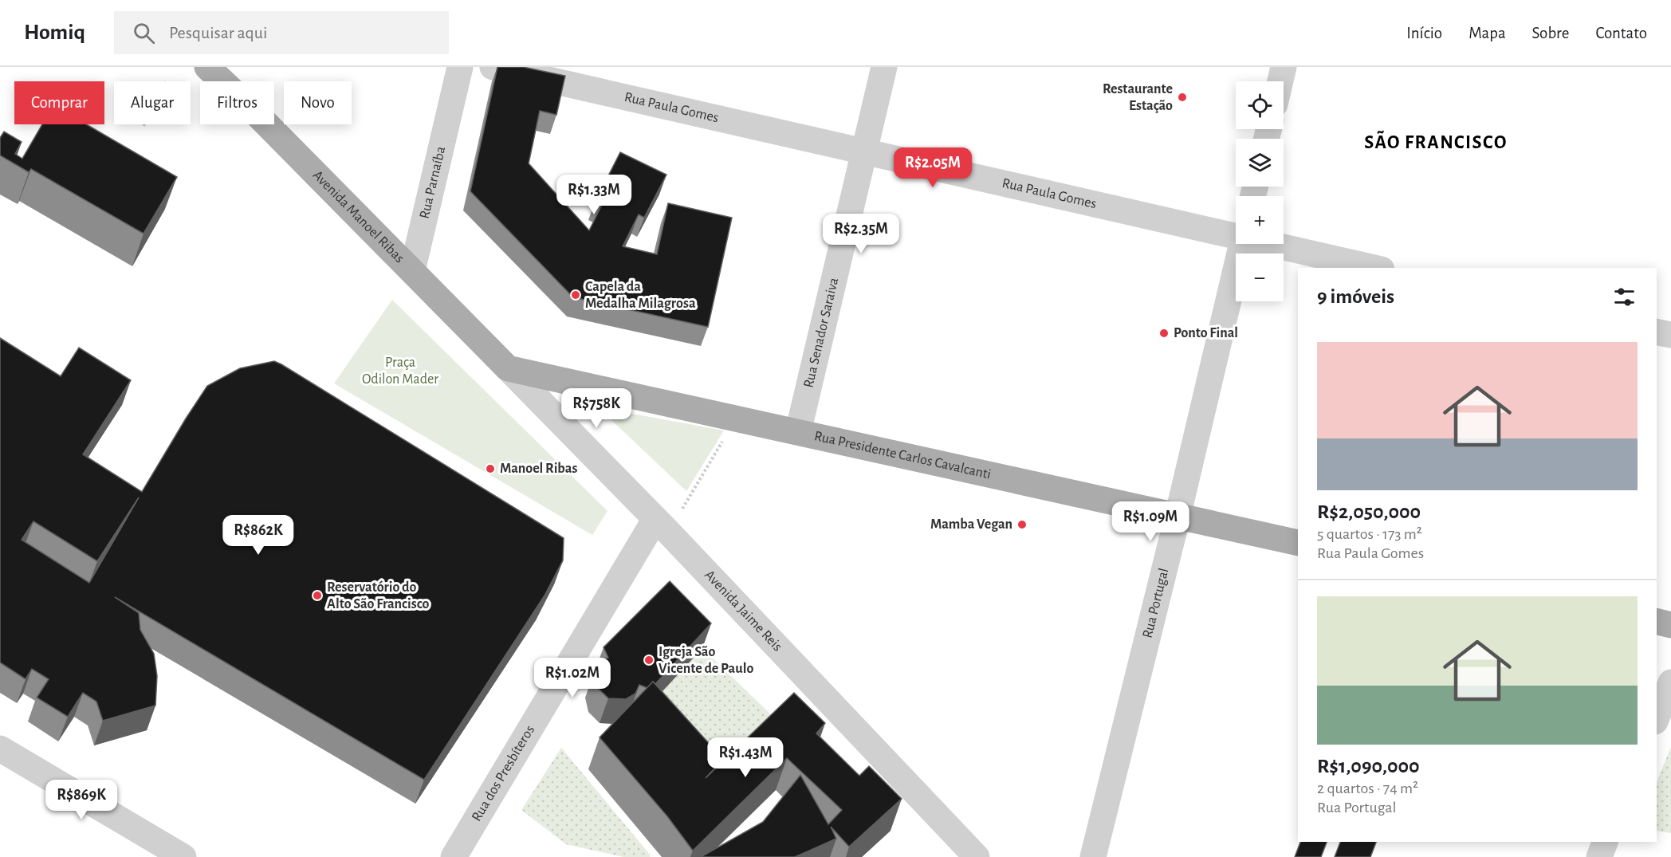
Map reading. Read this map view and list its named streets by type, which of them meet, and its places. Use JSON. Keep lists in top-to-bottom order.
{
  "streets": {
    "main road": ["Avenida Manoel Ribas", "Rua Presidente Carlos Cavalcanti"],
    "street": [
      "Rua Paula Gomes",
      "Rua Parnaíba",
      "Rua Senador Saraiva",
      "Rua Portugal",
      "Avenida Jaime Reis",
      "Rua dos Presbíteros"
    ]
  },
  "crossings": [
    ["Rua Paula Gomes", "Rua Senador Saraiva"],
    ["Rua Parnaíba", "Avenida Manoel Ribas"],
    ["Avenida Manoel Ribas", "Rua Presidente Carlos Cavalcanti"],
    ["Avenida Manoel Ribas", "Avenida Jaime Reis"],
    ["Rua Senador Saraiva", "Rua Presidente Carlos Cavalcanti"],
    ["Rua Presidente Carlos Cavalcanti", "Rua Portugal"],
    ["Rua Presidente Carlos Cavalcanti", "Avenida Jaime Reis"],
    ["Avenida Jaime Reis", "Rua dos Presbíteros"]
  ],
  "districts": ["SÃO FRANCISCO"],
  "parks": ["Praça Odilon Mader"],
  "places": [
    "Restaurante Estação",
    "Capela da Medalha Milagrosa",
    "Ponto Final",
    "Manoel Ribas",
    "Mamba Vegan",
    "Reservatório do Alto São Francisco",
    "Igreja São Vicente de Paulo"
  ],
  "page": {
    "header": "Homiq",
    "search": "Pesquisar aqui",
    "nav": [
      "Início",
      "Mapa",
      "Sobre",
      "Contato"
    ],
    "map_buttons": ["+", "−"],
    "chip": [
      "Comprar",
      "Alugar",
      "Filtros",
      "Novo"
    ],
    "price": [
      "R$2.05M",
      "R$1.33M",
      "R$2.35M",
      "R$758K",
      "R$1.09M",
      "R$862K",
      "R$1.02M",
      "R$1.43M",
      "R$869K"
    ],
    "heading": "9 imóveis",
    "list": [
      {
        "name": "R$2,050,000",
        "note": "5 quartos · 173 m² · Rua Paula Gomes"
      },
      {
        "name": "R$1,090,000",
        "note": "2 quartos · 74 m² · Rua Portugal"
      }
    ]
  }
}
